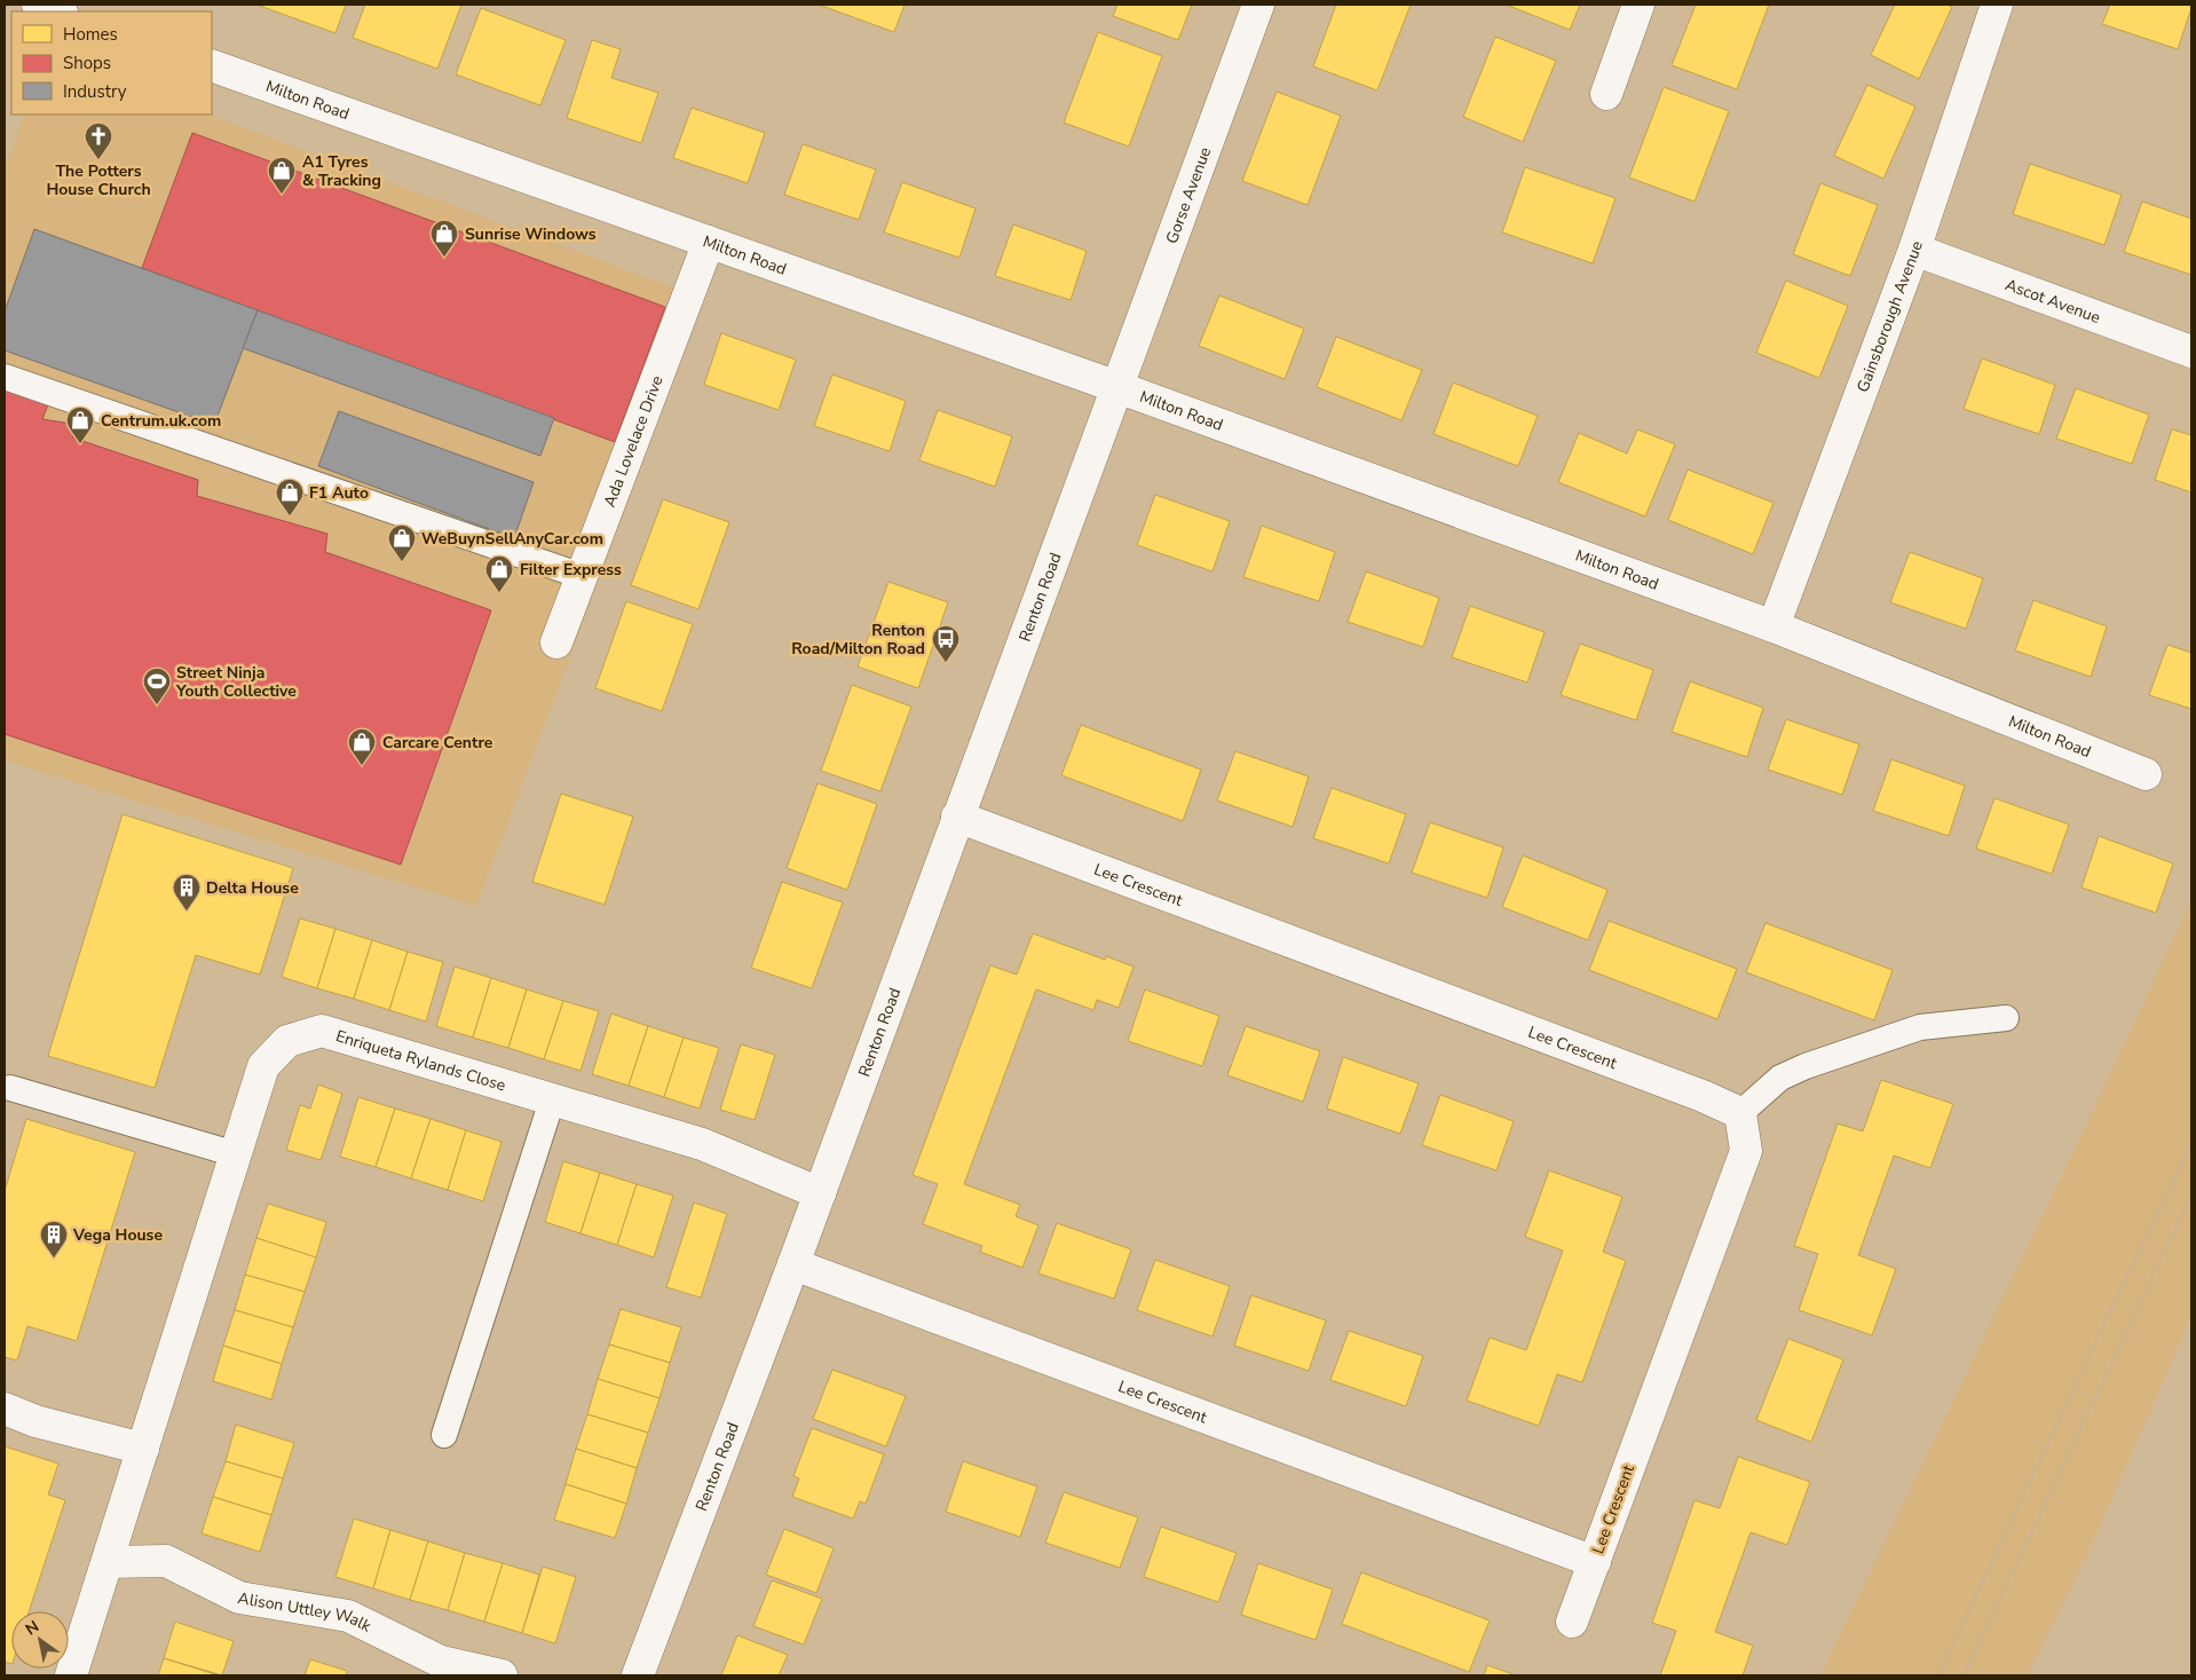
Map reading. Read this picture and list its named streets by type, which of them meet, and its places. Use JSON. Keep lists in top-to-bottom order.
{
  "streets": {
    "street": [
      "Milton Road",
      "Gorse Avenue",
      "Ascot Avenue",
      "Gainsborough Avenue",
      "Ada Lovelace Drive",
      "Renton Road",
      "Lee Crescent",
      "Enriqueta Rylands Close",
      "Alison Uttley Walk"
    ]
  },
  "crossings": [
    ["Milton Road", "Gorse Avenue"],
    ["Milton Road", "Gainsborough Avenue"],
    ["Milton Road", "Ada Lovelace Drive"],
    ["Milton Road", "Renton Road"],
    ["Gorse Avenue", "Renton Road"],
    ["Ascot Avenue", "Gainsborough Avenue"],
    ["Renton Road", "Lee Crescent"],
    ["Renton Road", "Enriqueta Rylands Close"],
    ["Enriqueta Rylands Close", "Alison Uttley Walk"]
  ],
  "places": {
    "church": ["The Potters House Church"],
    "shop": [
      "A1 Tyres & Tracking",
      "Sunrise Windows",
      "Centrum.uk.com",
      "F1 Auto",
      "WeBuynSellAnyCar.com",
      "Filter Express",
      "Carcare Centre"
    ],
    "bus stop": ["Renton Road/Milton Road"],
    "sports": ["Street Ninja Youth Collective"],
    "building": ["Delta House", "Vega House"]
  },
  "legend": ["Homes", "Shops", "Industry"],
  "north": "top left"
}
